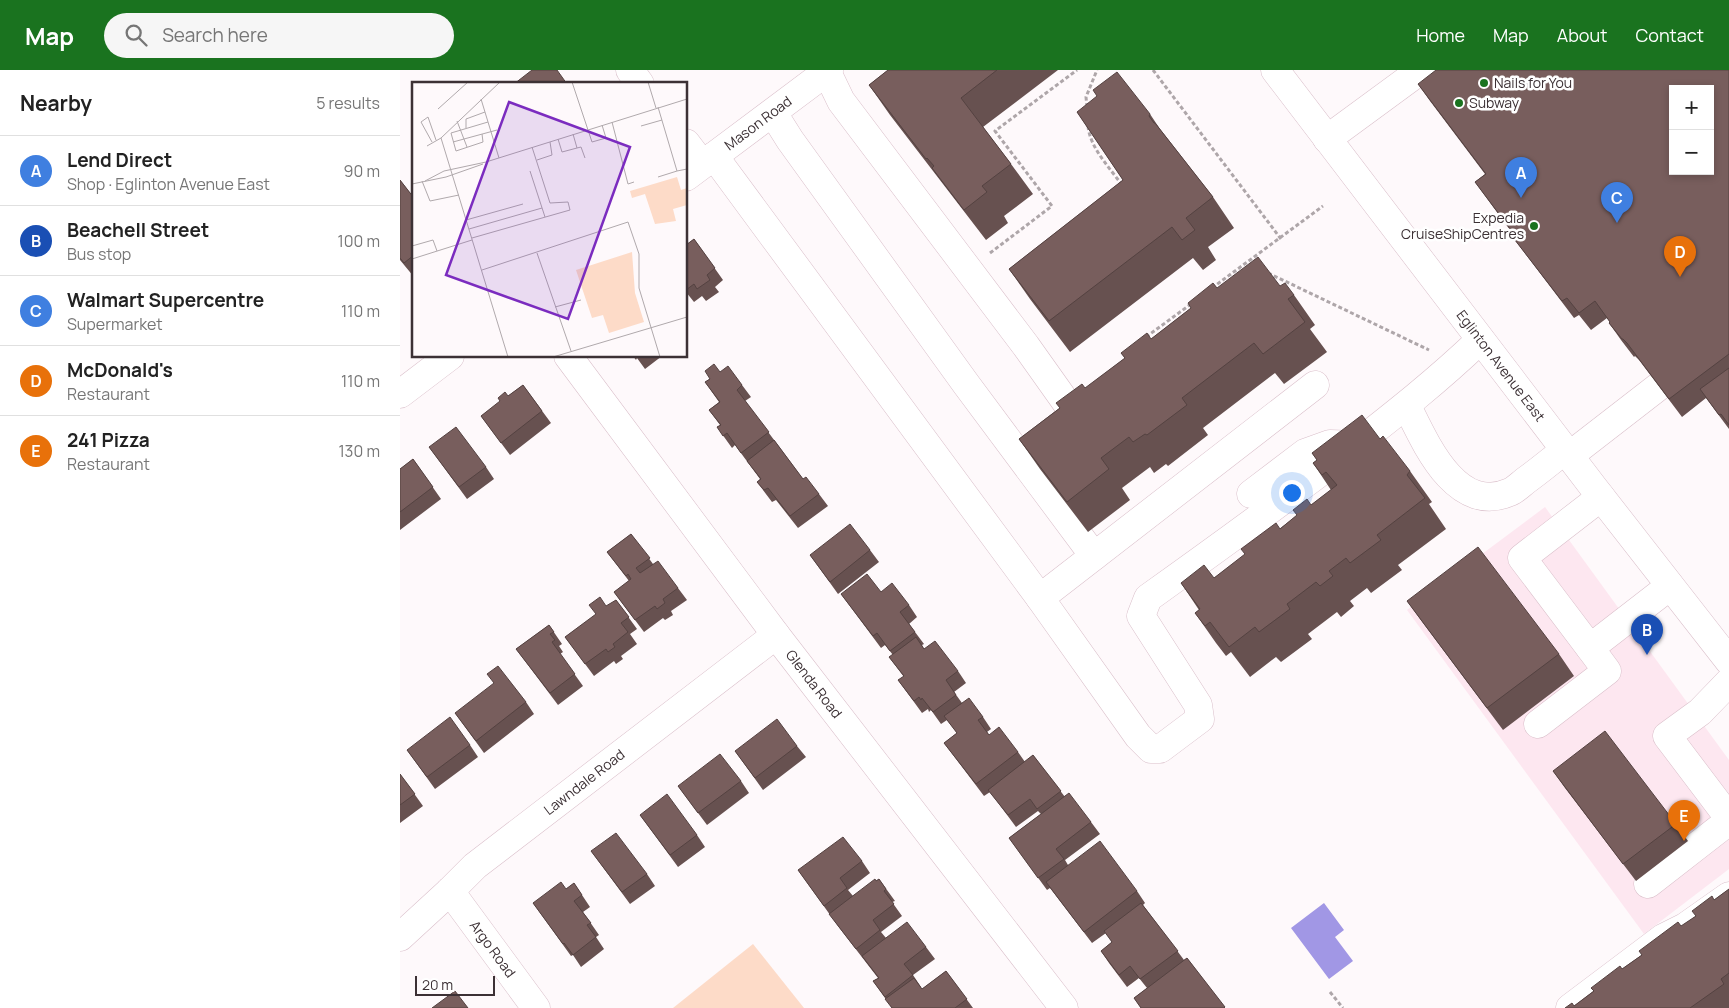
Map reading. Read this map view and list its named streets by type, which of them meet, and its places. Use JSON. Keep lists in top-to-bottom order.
{
  "streets": {
    "street": [
      "Mason Road",
      "Eglinton Avenue East",
      "Glenda Road",
      "Lawndale Road",
      "Argo Road"
    ]
  },
  "crossings": [
    ["Glenda Road", "Lawndale Road"],
    ["Lawndale Road", "Argo Road"]
  ],
  "places": ["Nails for You", "Subway", "Expedia CruiseShipCentres"],
  "scale_bar": "20 m",
  "page": {
    "header": "Map",
    "search": "Search here",
    "nav": [
      "Home",
      "Map",
      "About",
      "Contact"
    ],
    "heading": ["Nearby", "5 results"],
    "map_buttons": ["+", "−"],
    "list": [
      {
        "mark": "A",
        "name": "Lend Direct",
        "note": "Shop · Eglinton Avenue East",
        "value": "90 m"
      },
      {
        "mark": "B",
        "name": "Beachell Street",
        "note": "Bus stop",
        "value": "100 m"
      },
      {
        "mark": "C",
        "name": "Walmart Supercentre",
        "note": "Supermarket",
        "value": "110 m"
      },
      {
        "mark": "D",
        "name": "McDonald's",
        "note": "Restaurant",
        "value": "110 m"
      },
      {
        "mark": "E",
        "name": "241 Pizza",
        "note": "Restaurant",
        "value": "130 m"
      }
    ],
    "pins": [
      "A",
      "C",
      "D",
      "B",
      "E"
    ],
    "scale": "20 m"
  }
}
